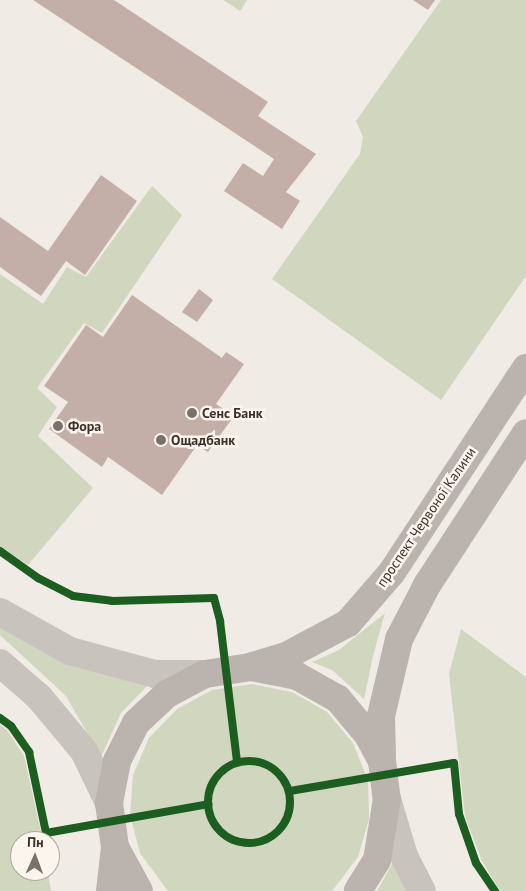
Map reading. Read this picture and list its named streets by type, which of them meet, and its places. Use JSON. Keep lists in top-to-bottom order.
{
  "streets": {
    "main road": ["проспект Червоної Калини"]
  },
  "places": ["Сенс Банк", "Фора", "Ощадбанк"],
  "north": "top"
}
